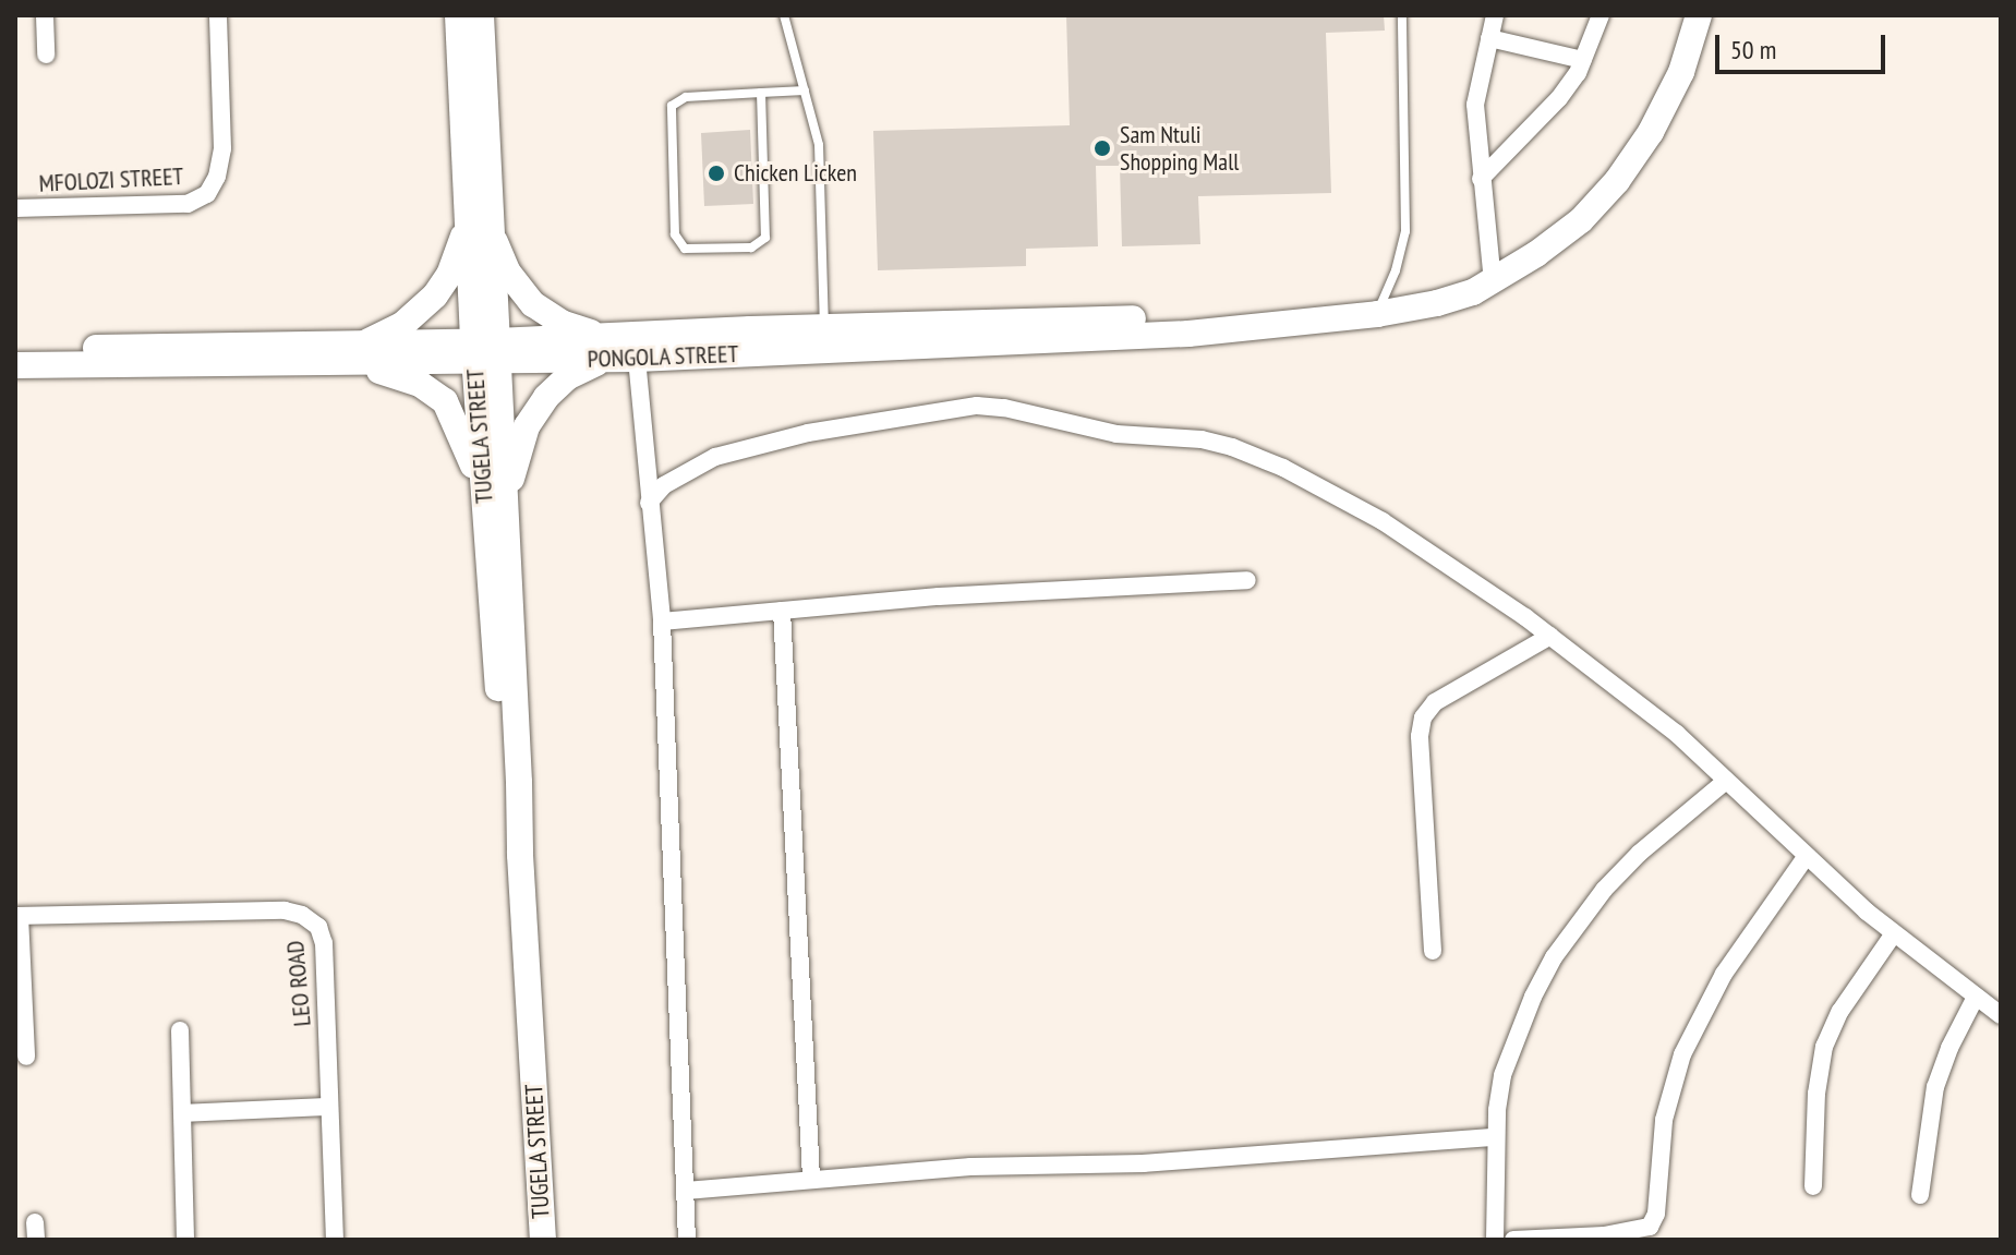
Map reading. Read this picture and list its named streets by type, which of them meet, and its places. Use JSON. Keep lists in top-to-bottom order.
{
  "streets": {
    "street": [
      "MFOLOZI STREET",
      "PONGOLA STREET",
      "TUGELA STREET",
      "LEO ROAD"
    ]
  },
  "crossings": [
    ["PONGOLA STREET", "TUGELA STREET"]
  ],
  "places": ["Sam Ntuli Shopping Mall", "Chicken Licken"],
  "scale_bar": "50 m"
}
